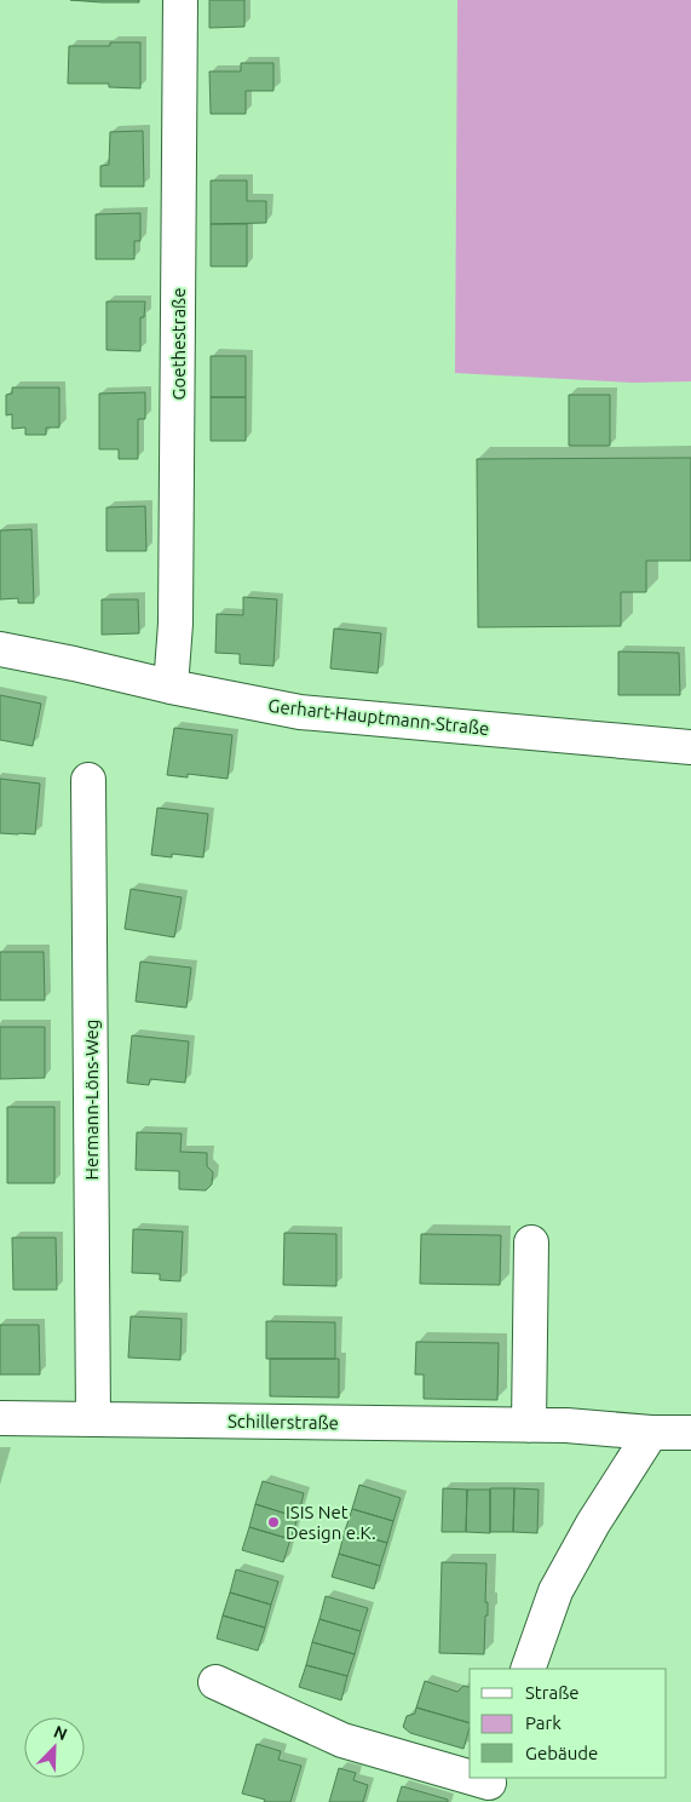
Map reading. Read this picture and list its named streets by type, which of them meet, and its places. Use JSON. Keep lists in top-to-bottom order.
{
  "streets": {
    "street": [
      "Goethestraße",
      "Gerhart-Hauptmann-Straße",
      "Hermann-Löns-Weg",
      "Schillerstraße"
    ]
  },
  "crossings": [
    ["Goethestraße", "Gerhart-Hauptmann-Straße"],
    ["Hermann-Löns-Weg", "Schillerstraße"]
  ],
  "places": ["ISIS Net Design e.K."],
  "legend": ["Straße", "Park", "Gebäude"],
  "north": "top right"
}
